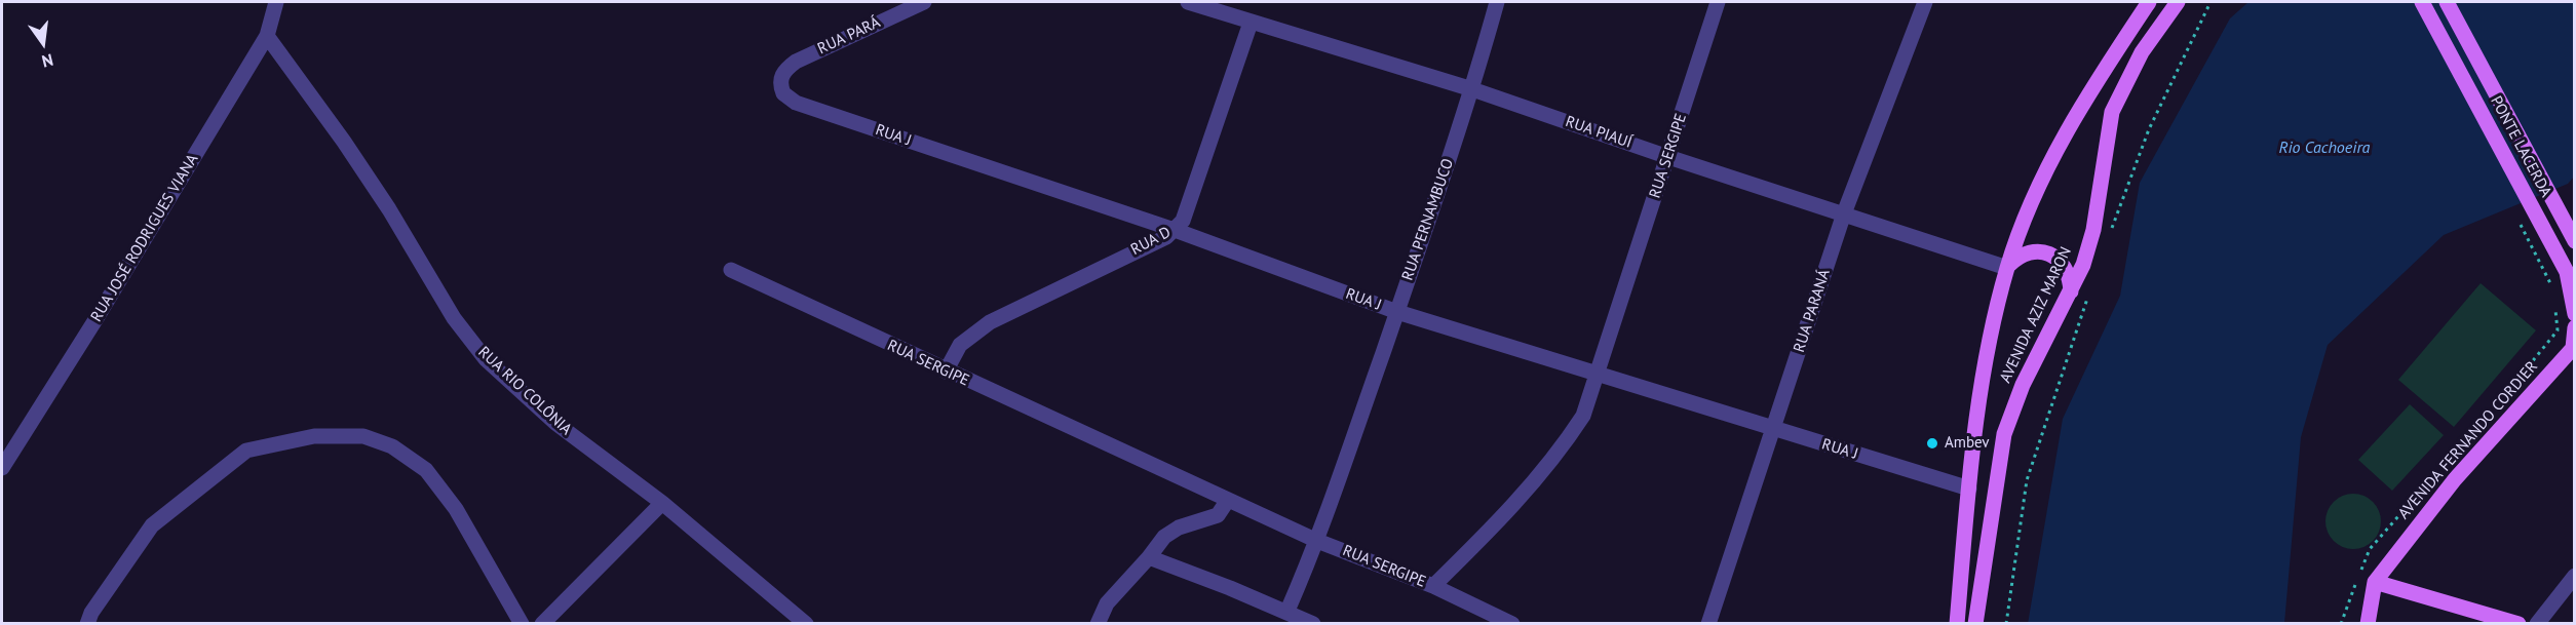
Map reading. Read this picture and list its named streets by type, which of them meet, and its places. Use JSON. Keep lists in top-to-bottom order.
{
  "streets": {
    "main road": ["PONTE LACERDA", "AVENIDA AZIZ MARON", "AVENIDA FERNANDO CORDIER"],
    "street": [
      "RUA PARÁ",
      "RUA PIAUÍ",
      "RUA J",
      "RUA SERGIPE",
      "RUA PERNAMBUCO",
      "RUA JOSÉ RODRIGUES VIANA",
      "RUA D",
      "RUA PARANÁ",
      "RUA RIO COLÔNIA"
    ]
  },
  "crossings": [
    ["RUA PARÁ", "RUA J"],
    ["RUA PIAUÍ", "RUA SERGIPE"],
    ["RUA PIAUÍ", "RUA PERNAMBUCO"],
    ["RUA PIAUÍ", "RUA D"],
    ["RUA PIAUÍ", "RUA PARANÁ"],
    ["RUA PIAUÍ", "AVENIDA AZIZ MARON"],
    ["RUA J", "RUA SERGIPE"],
    ["RUA J", "RUA PERNAMBUCO"],
    ["RUA J", "RUA D"],
    ["RUA J", "RUA PARANÁ"],
    ["RUA J", "AVENIDA AZIZ MARON"],
    ["RUA SERGIPE", "RUA PERNAMBUCO"],
    ["RUA SERGIPE", "RUA D"],
    ["RUA JOSÉ RODRIGUES VIANA", "RUA RIO COLÔNIA"]
  ],
  "water": ["Rio Cachoeira"],
  "places": ["Ambev"],
  "north": "bottom"
}
